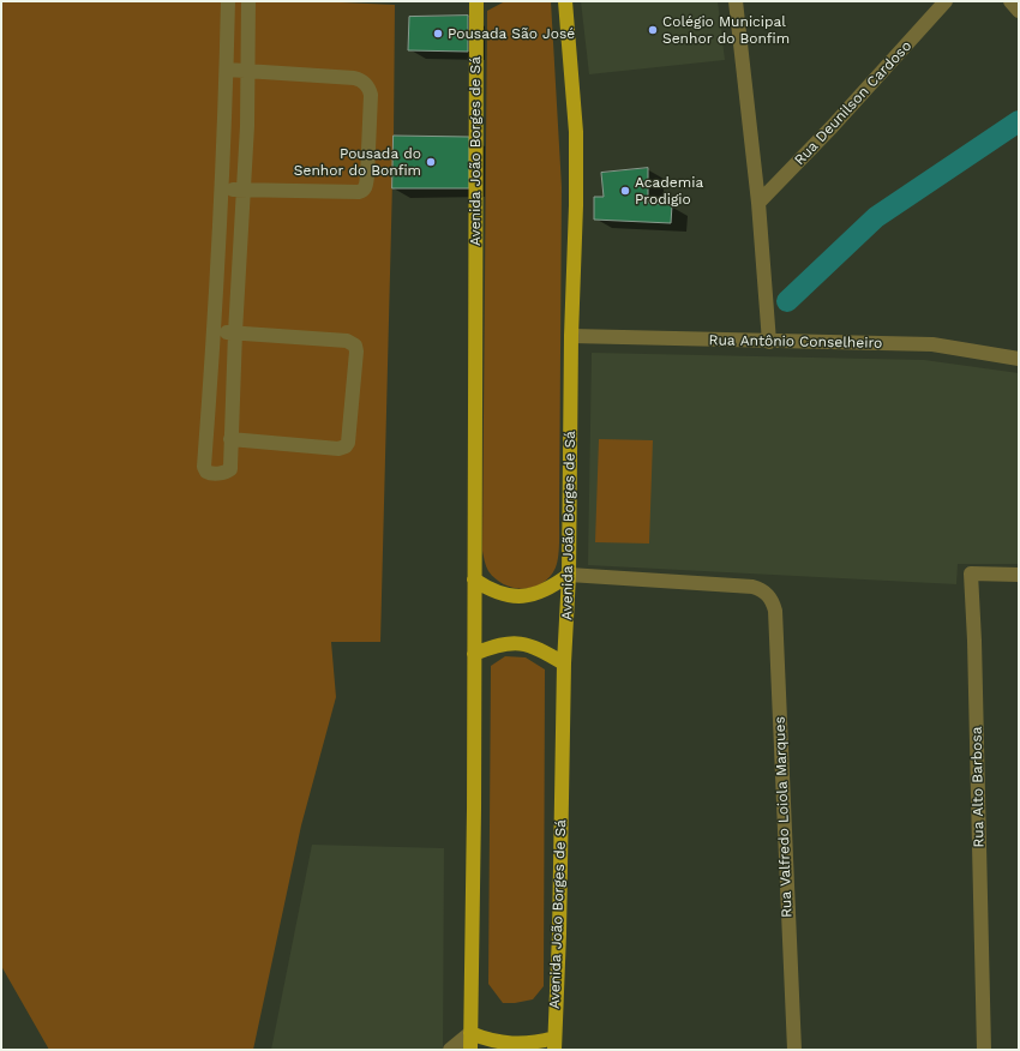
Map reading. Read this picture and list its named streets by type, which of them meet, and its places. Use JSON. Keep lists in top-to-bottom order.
{
  "streets": {
    "main road": ["Avenida João Borges de Sá"],
    "street": [
      "Rua Deunilson Cardoso",
      "Rua Antônio Conselheiro",
      "Rua Alto Barbosa",
      "Rua Valfredo Loiola Marques"
    ]
  },
  "crossings": [
    ["Avenida João Borges de Sá", "Rua Antônio Conselheiro"],
    ["Avenida João Borges de Sá", "Rua Valfredo Loiola Marques"]
  ],
  "places": [
    "Colégio Municipal Senhor do Bonfim",
    "Pousada São José",
    "Pousada do Senhor do Bonfim",
    "Academia Prodigio"
  ]
}
